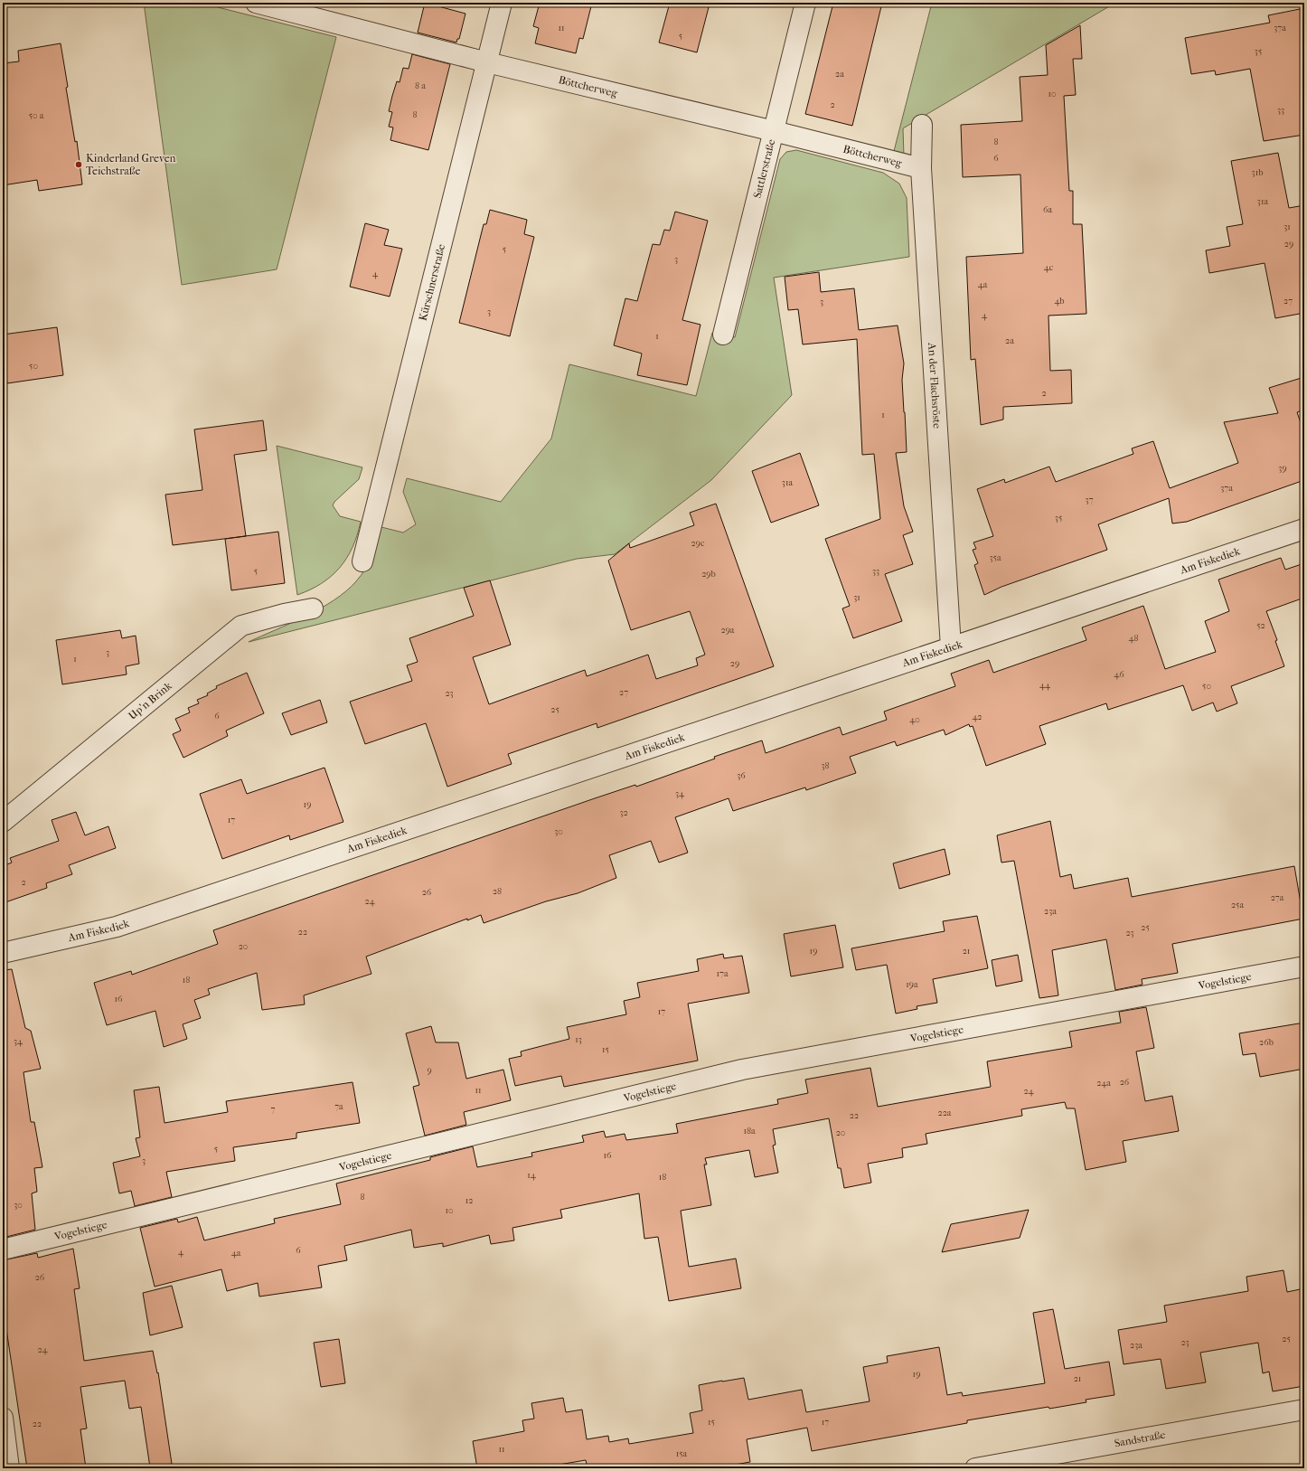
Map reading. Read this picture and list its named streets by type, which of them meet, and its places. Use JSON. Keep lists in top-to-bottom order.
{
  "streets": {
    "street": [
      "Böttcherweg",
      "Sattlerstraße",
      "Kürschnerstraße",
      "An der Flachsröste",
      "Am Fiskediek",
      "Up'n Brink",
      "Vogelstiege",
      "Sandstraße"
    ]
  },
  "crossings": [
    ["Böttcherweg", "Sattlerstraße"],
    ["Böttcherweg", "Kürschnerstraße"],
    ["Böttcherweg", "An der Flachsröste"],
    ["An der Flachsröste", "Am Fiskediek"]
  ],
  "places": ["Kinderland Greven Teichstraße"],
  "house_numbers": [
    "11",
    "37a",
    "5",
    "35",
    "2a",
    "8 a",
    "10",
    "2",
    "33",
    "8",
    "50 a",
    "8",
    "6",
    "31b",
    "31a",
    "6a",
    "31",
    "29",
    "5",
    "3",
    "4c",
    "4",
    "4a",
    "4b",
    "27",
    "3",
    "3",
    "4",
    "1",
    "2a",
    "50",
    "2",
    "1",
    "39",
    "31a",
    "37a",
    "37",
    "35",
    "29c",
    "35a",
    "5",
    "33",
    "29b",
    "31",
    "52",
    "29a",
    "48",
    "3",
    "1",
    "29",
    "46",
    "44",
    "50",
    "27",
    "23",
    "25",
    "6",
    "42",
    "40",
    "38",
    "36",
    "34",
    "19",
    "32",
    "17",
    "30",
    "2",
    "28",
    "26",
    "27a",
    "24",
    "25a",
    "23a",
    "25",
    "22",
    "23",
    "20",
    "19",
    "21",
    "17a",
    "18",
    "19a",
    "16",
    "17",
    "13",
    "34",
    "26b",
    "15",
    "9",
    "26",
    "24a",
    "11",
    "24",
    "7a",
    "7",
    "22a",
    "22",
    "18a",
    "20",
    "5",
    "16",
    "3",
    "14",
    "18",
    "8",
    "12",
    "30",
    "10",
    "6",
    "4",
    "4a",
    "26",
    "25",
    "23",
    "23a",
    "24",
    "19",
    "21",
    "15",
    "17",
    "22",
    "11",
    "15a"
  ]
}
